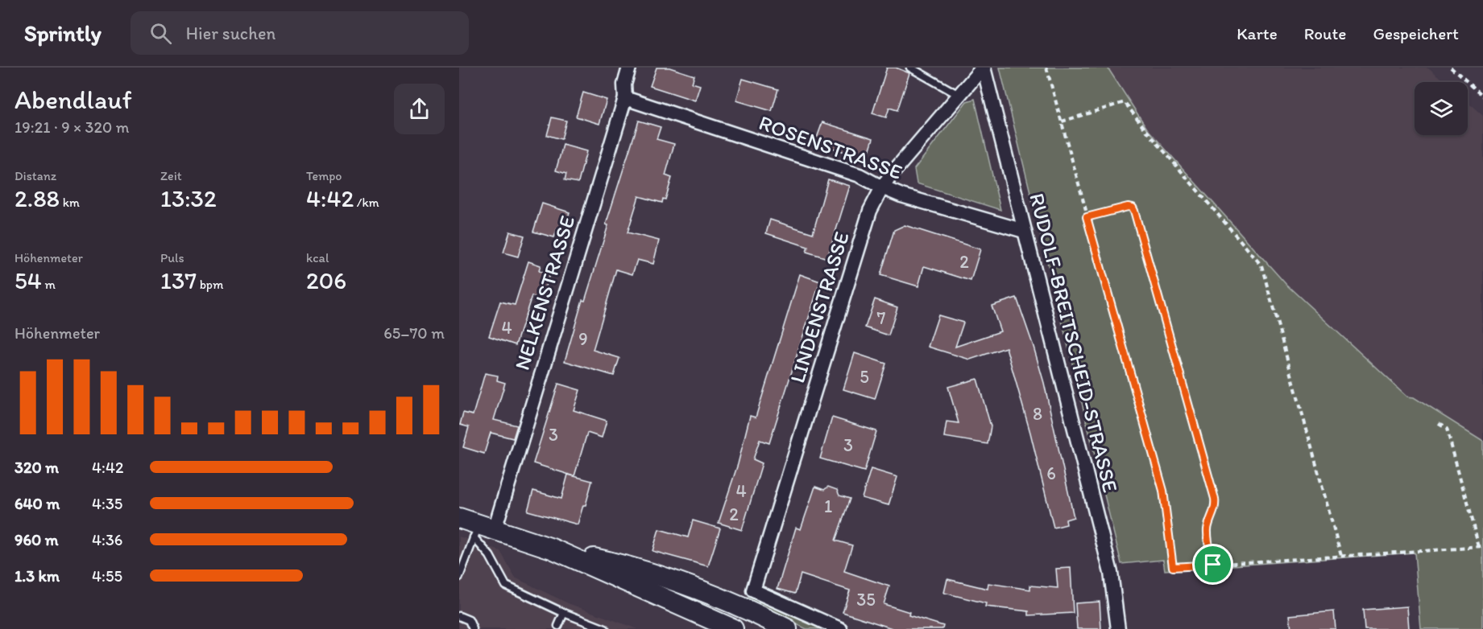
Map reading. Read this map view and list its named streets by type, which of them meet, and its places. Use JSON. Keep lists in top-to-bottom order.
{
  "streets": {
    "street": [
      "ROSENSTRASSE",
      "NELKENSTRASSE",
      "LINDENSTRASSE",
      "RUDOLF-BREITSCHEID-STRASSE"
    ]
  },
  "crossings": [
    ["ROSENSTRASSE", "NELKENSTRASSE"],
    ["ROSENSTRASSE", "LINDENSTRASSE"],
    ["ROSENSTRASSE", "RUDOLF-BREITSCHEID-STRASSE"],
    ["LINDENSTRASSE", "RUDOLF-BREITSCHEID-STRASSE"]
  ],
  "house_numbers": [
    "2",
    "7",
    "4",
    "9",
    "5",
    "8",
    "3",
    "3",
    "6",
    "4",
    "1",
    "2",
    "35"
  ],
  "page": {
    "header": "Sprintly",
    "search": "Hier suchen",
    "nav": ["Karte", "Route", "Gespeichert"],
    "heading": ["Abendlauf", "19:21 · 9 × 320 m"],
    "stats": [
      ["Distanz", "2.88 km"],
      ["Zeit", "13:32"],
      ["Tempo", "4:42 /km"],
      ["Höhenmeter", "54 m"],
      ["Puls", "137 bpm"],
      ["kcal", "206"]
    ],
    "chart": ["Höhenmeter", "65–70 m"],
    "list": [
      {
        "name": "320 m",
        "note": "4:42"
      },
      {
        "name": "640 m",
        "note": "4:35"
      },
      {
        "name": "960 m",
        "note": "4:36"
      },
      {
        "name": "1.3 km",
        "note": "4:55"
      }
    ]
  }
}
